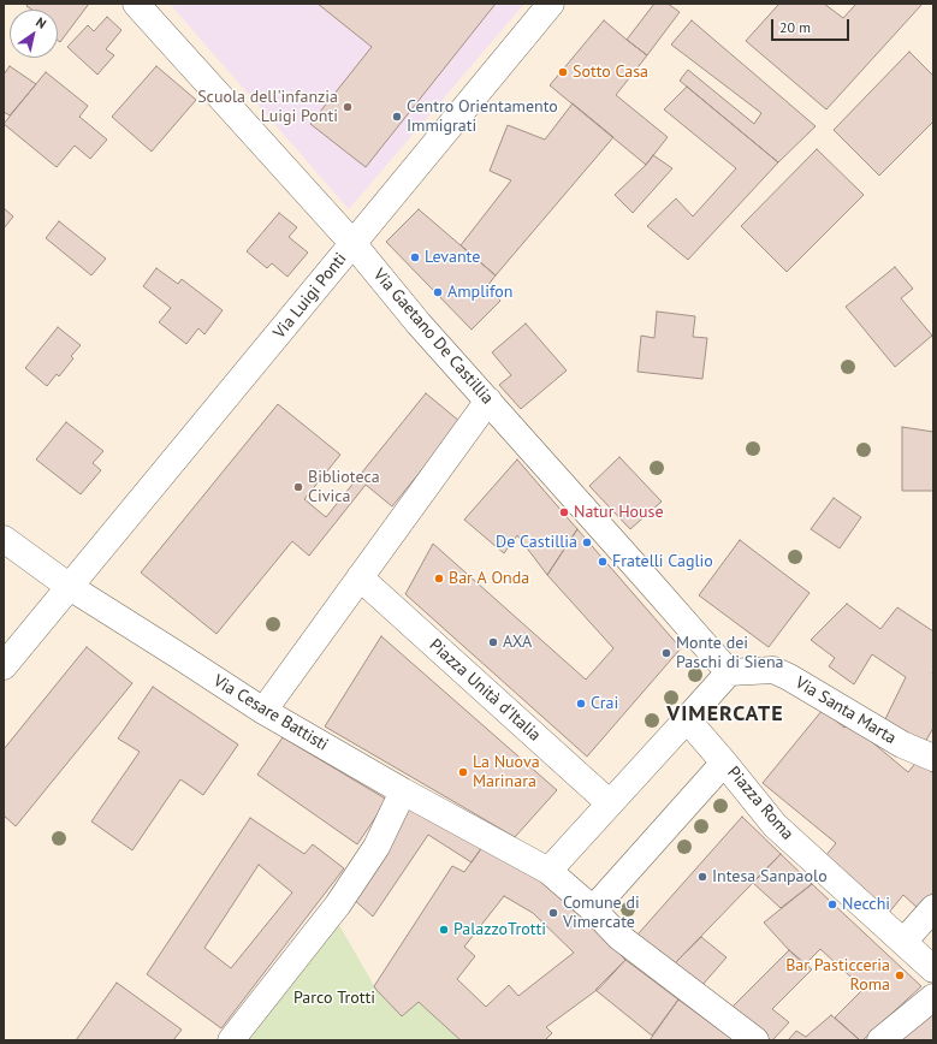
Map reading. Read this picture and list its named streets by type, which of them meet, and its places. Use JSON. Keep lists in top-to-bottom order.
{
  "streets": {
    "street": [
      "Via Luigi Ponti",
      "Via Gaetano De Castillia",
      "Piazza Unità d'Italia",
      "Via Santa Marta",
      "Via Cesare Battisti",
      "Piazza Roma"
    ]
  },
  "crossings": [
    ["Via Luigi Ponti", "Via Gaetano De Castillia"],
    ["Via Luigi Ponti", "Via Cesare Battisti"],
    ["Via Gaetano De Castillia", "Via Santa Marta"]
  ],
  "districts": ["VIMERCATE"],
  "parks": ["Parco Trotti"],
  "places": [
    "Sotto Casa",
    "Scuola dell'infanzia Luigi Ponti",
    "Centro Orientamento Immigrati",
    "Levante",
    "Amplifon",
    "Biblioteca Civica",
    "Natur House",
    "De Castillia",
    "Fratelli Caglio",
    "Bar A Onda",
    "AXA",
    "Monte dei Paschi di Siena",
    "Crai",
    "La Nuova Marinara",
    "Intesa Sanpaolo",
    "Necchi",
    "Comune di Vimercate",
    "PalazzoTrotti",
    "Bar Pasticceria Roma"
  ],
  "scale_bar": "20 m",
  "north": "top right"
}
